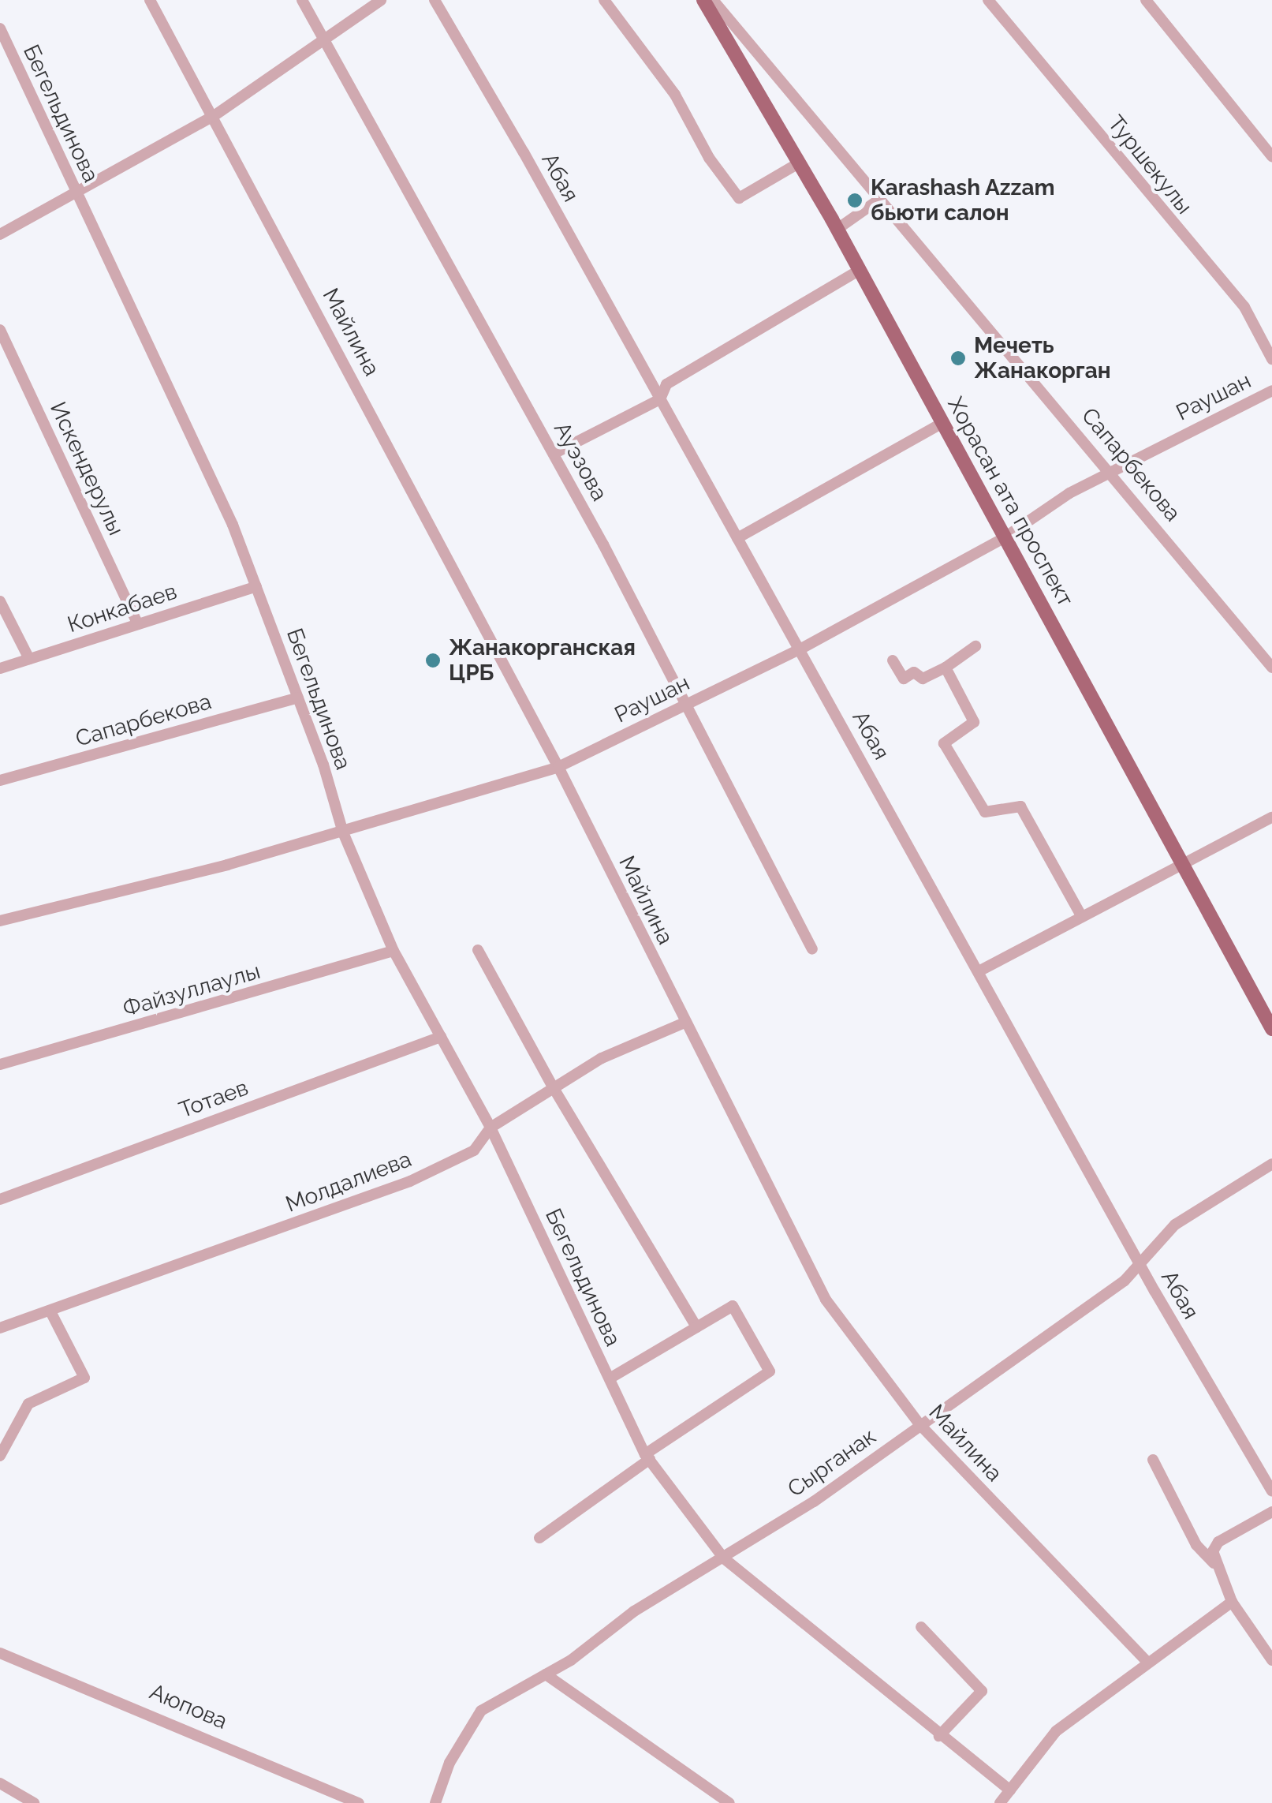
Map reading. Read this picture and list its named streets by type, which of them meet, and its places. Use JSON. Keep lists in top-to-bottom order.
{
  "streets": {
    "main road": ["Хорасан ата проспект"],
    "street": [
      "Бегельдинова",
      "Туршекулы",
      "Абая",
      "Майлина",
      "Раушан",
      "Ауэзова",
      "Сапарбекова",
      "Искендерулы",
      "Конкабаев",
      "Файзуллаулы",
      "Тотаев",
      "Молдалиева",
      "Сырганак",
      "Аюпова"
    ]
  },
  "crossings": [
    ["Бегельдинова", "Раушан"],
    ["Бегельдинова", "Сапарбекова"],
    ["Бегельдинова", "Конкабаев"],
    ["Бегельдинова", "Файзуллаулы"],
    ["Бегельдинова", "Тотаев"],
    ["Бегельдинова", "Молдалиева"],
    ["Бегельдинова", "Сырганак"],
    ["Абая", "Раушан"],
    ["Абая", "Сырганак"],
    ["Майлина", "Раушан"],
    ["Майлина", "Молдалиева"],
    ["Майлина", "Сырганак"],
    ["Раушан", "Ауэзова"],
    ["Раушан", "Сапарбекова"],
    ["Раушан", "Хорасан ата проспект"],
    ["Искендерулы", "Конкабаев"]
  ],
  "places": ["Karashash Azzam бьюти салон", "Мечеть Жанакорган", "Жанакорганская ЦРБ"]
}
